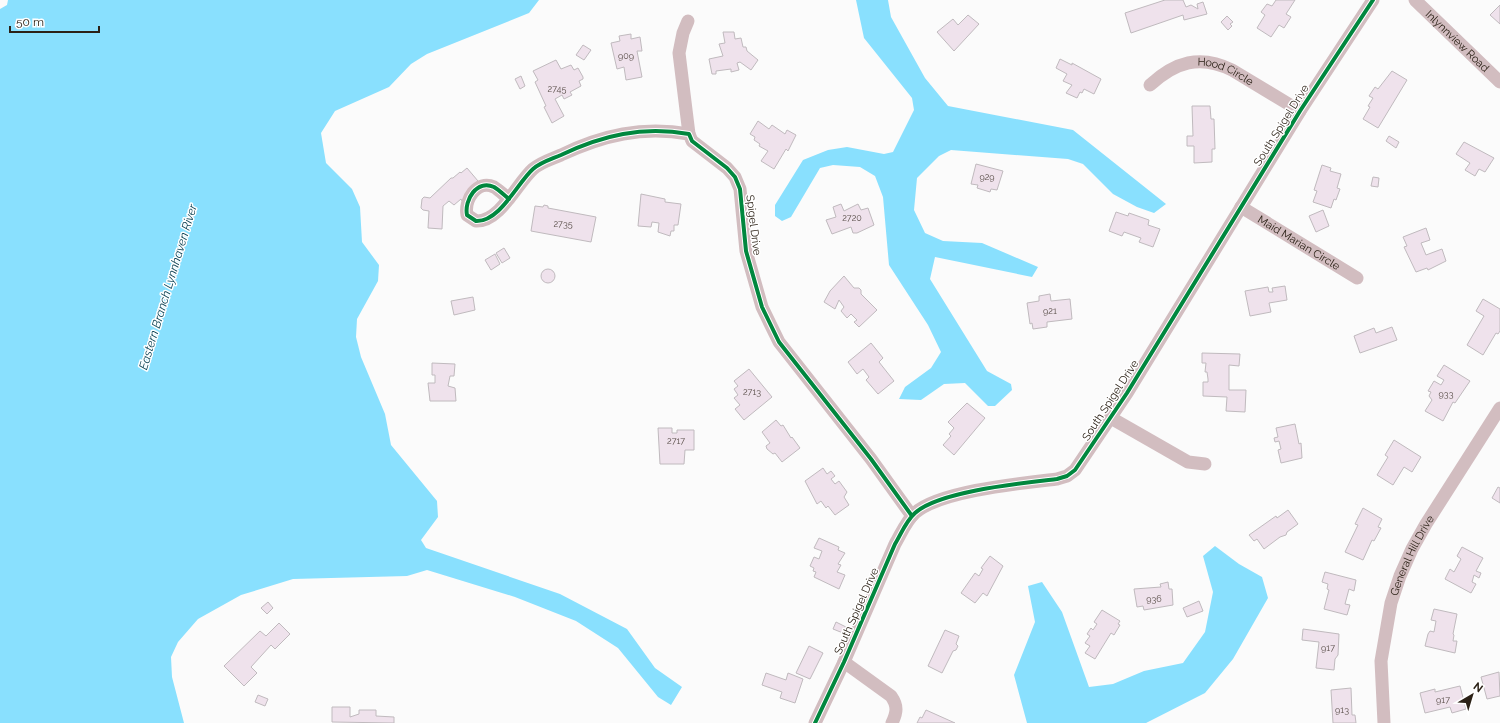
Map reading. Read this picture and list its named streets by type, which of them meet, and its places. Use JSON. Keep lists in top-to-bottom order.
{
  "streets": {
    "street": [
      "Inlynnview Road",
      "Hood Circle",
      "South Spigel Drive",
      "Spigel Drive",
      "Maid Marian Circle",
      "General Hill Drive"
    ]
  },
  "crossings": [
    ["Hood Circle", "South Spigel Drive"],
    ["South Spigel Drive", "Spigel Drive"],
    ["South Spigel Drive", "Maid Marian Circle"]
  ],
  "water": ["Eastern Branch Lynnhaven River"],
  "house_numbers": [
    "909",
    "2745",
    "929",
    "2720",
    "2735",
    "921",
    "2713",
    "933",
    "2717",
    "936",
    "917",
    "917",
    "913"
  ],
  "scale_bar": "50 m",
  "north": "top right"
}
